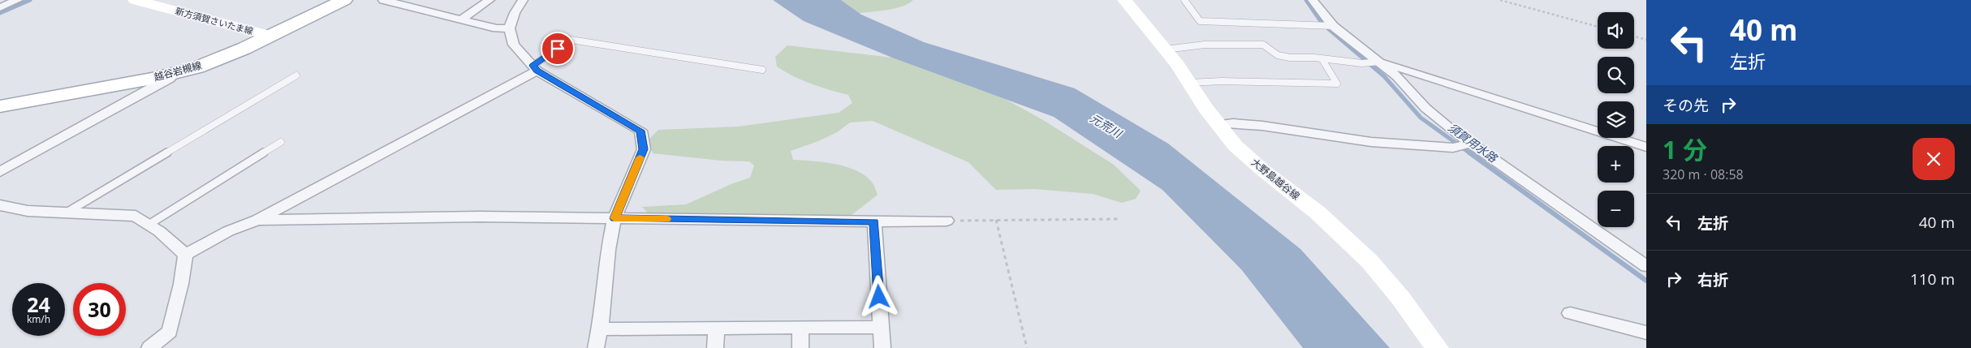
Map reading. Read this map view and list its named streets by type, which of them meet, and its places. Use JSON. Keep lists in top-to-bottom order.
{
  "streets": {
    "main road": ["新方須賀さいたま線", "越谷岩槻線", "大野島越谷線"]
  },
  "crossings": [
    ["新方須賀さいたま線", "越谷岩槻線"]
  ],
  "water": ["元荒川", "須賀用水路"],
  "page": {
    "turn": ["40 m", "左折"],
    "map_buttons": ["+", "−"],
    "then": "その先",
    "heading": ["1 分", "320 m · 08:58"],
    "list": [
      {
        "name": "左折",
        "value": "40 m"
      },
      {
        "name": "右折",
        "value": "110 m"
      }
    ],
    "speed": "24 km/h",
    "limit": "30"
  }
}
